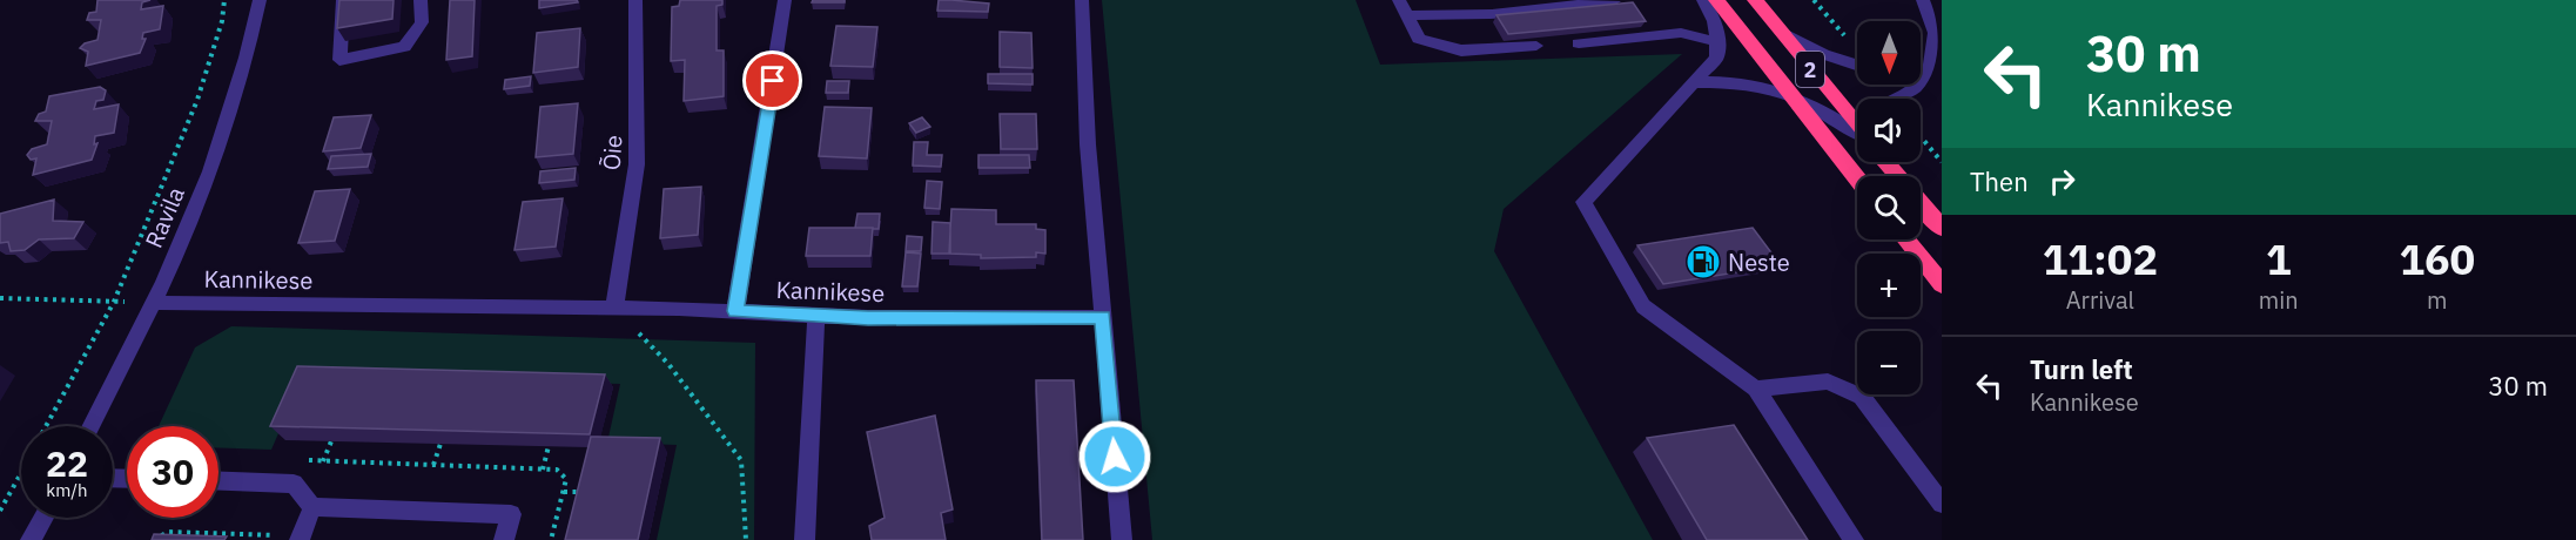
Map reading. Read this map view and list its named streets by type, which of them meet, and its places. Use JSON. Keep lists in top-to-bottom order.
{
  "streets": {
    "highway": ["2"],
    "street": ["Õie", "Ravila", "Kannikese"]
  },
  "crossings": [
    ["Õie", "Kannikese"],
    ["Ravila", "Kannikese"]
  ],
  "places": {
    "fuel station": ["Neste"]
  },
  "north": "bottom",
  "page": {
    "turn": ["30 m", "Kannikese"],
    "map_buttons": ["+", "−"],
    "then": "Then",
    "eta": [
      "11:02",
      "Arrival",
      "1",
      "min",
      "160",
      "m"
    ],
    "list": [
      {
        "name": "Turn left",
        "note": "Kannikese",
        "value": "30 m"
      }
    ],
    "speed": "22 km/h",
    "limit": "30"
  }
}
